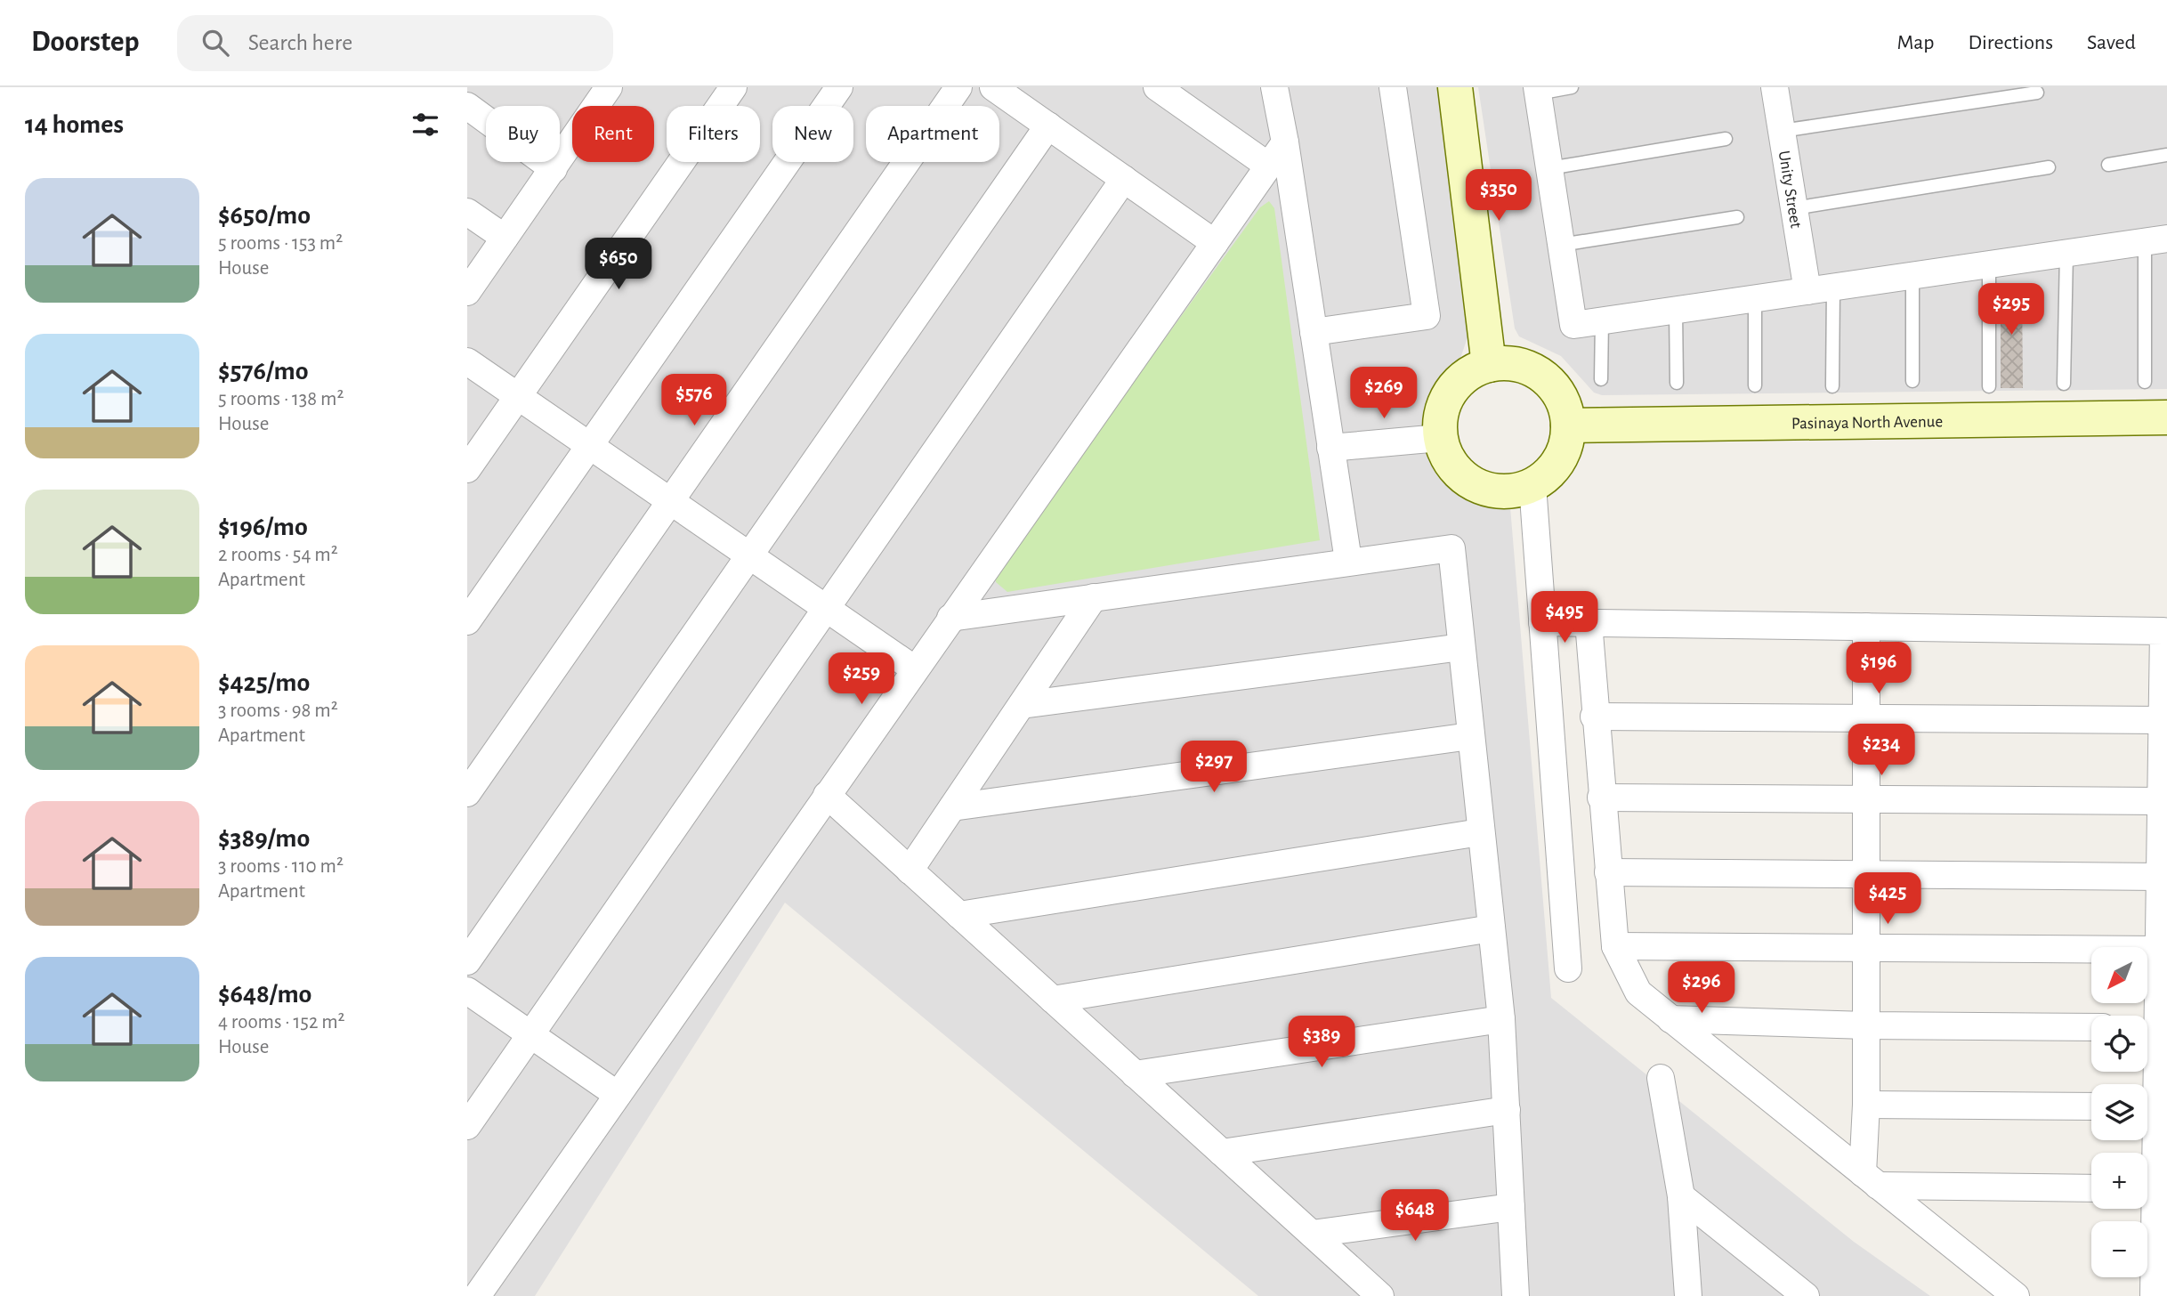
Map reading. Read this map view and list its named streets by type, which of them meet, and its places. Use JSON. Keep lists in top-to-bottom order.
{
  "streets": {
    "street": ["Unity Street", "Pasinaya North Avenue"]
  },
  "north": "bottom left",
  "page": {
    "header": "Doorstep",
    "search": "Search here",
    "nav": ["Map", "Directions", "Saved"],
    "heading": "14 homes",
    "chip": [
      "Buy",
      "Rent",
      "Filters",
      "New",
      "Apartment"
    ],
    "list": [
      {
        "name": "$650/mo",
        "note": "5 rooms · 153 m² · House"
      },
      {
        "name": "$576/mo",
        "note": "5 rooms · 138 m² · House"
      },
      {
        "name": "$196/mo",
        "note": "2 rooms · 54 m² · Apartment"
      },
      {
        "name": "$425/mo",
        "note": "3 rooms · 98 m² · Apartment"
      },
      {
        "name": "$389/mo",
        "note": "3 rooms · 110 m² · Apartment"
      },
      {
        "name": "$648/mo",
        "note": "4 rooms · 152 m² · House"
      }
    ],
    "price": [
      "$350",
      "$650",
      "$295",
      "$269",
      "$576",
      "$495",
      "$196",
      "$259",
      "$234",
      "$297",
      "$425",
      "$296",
      "$389",
      "$648"
    ],
    "map_buttons": ["+", "−"]
  }
}
